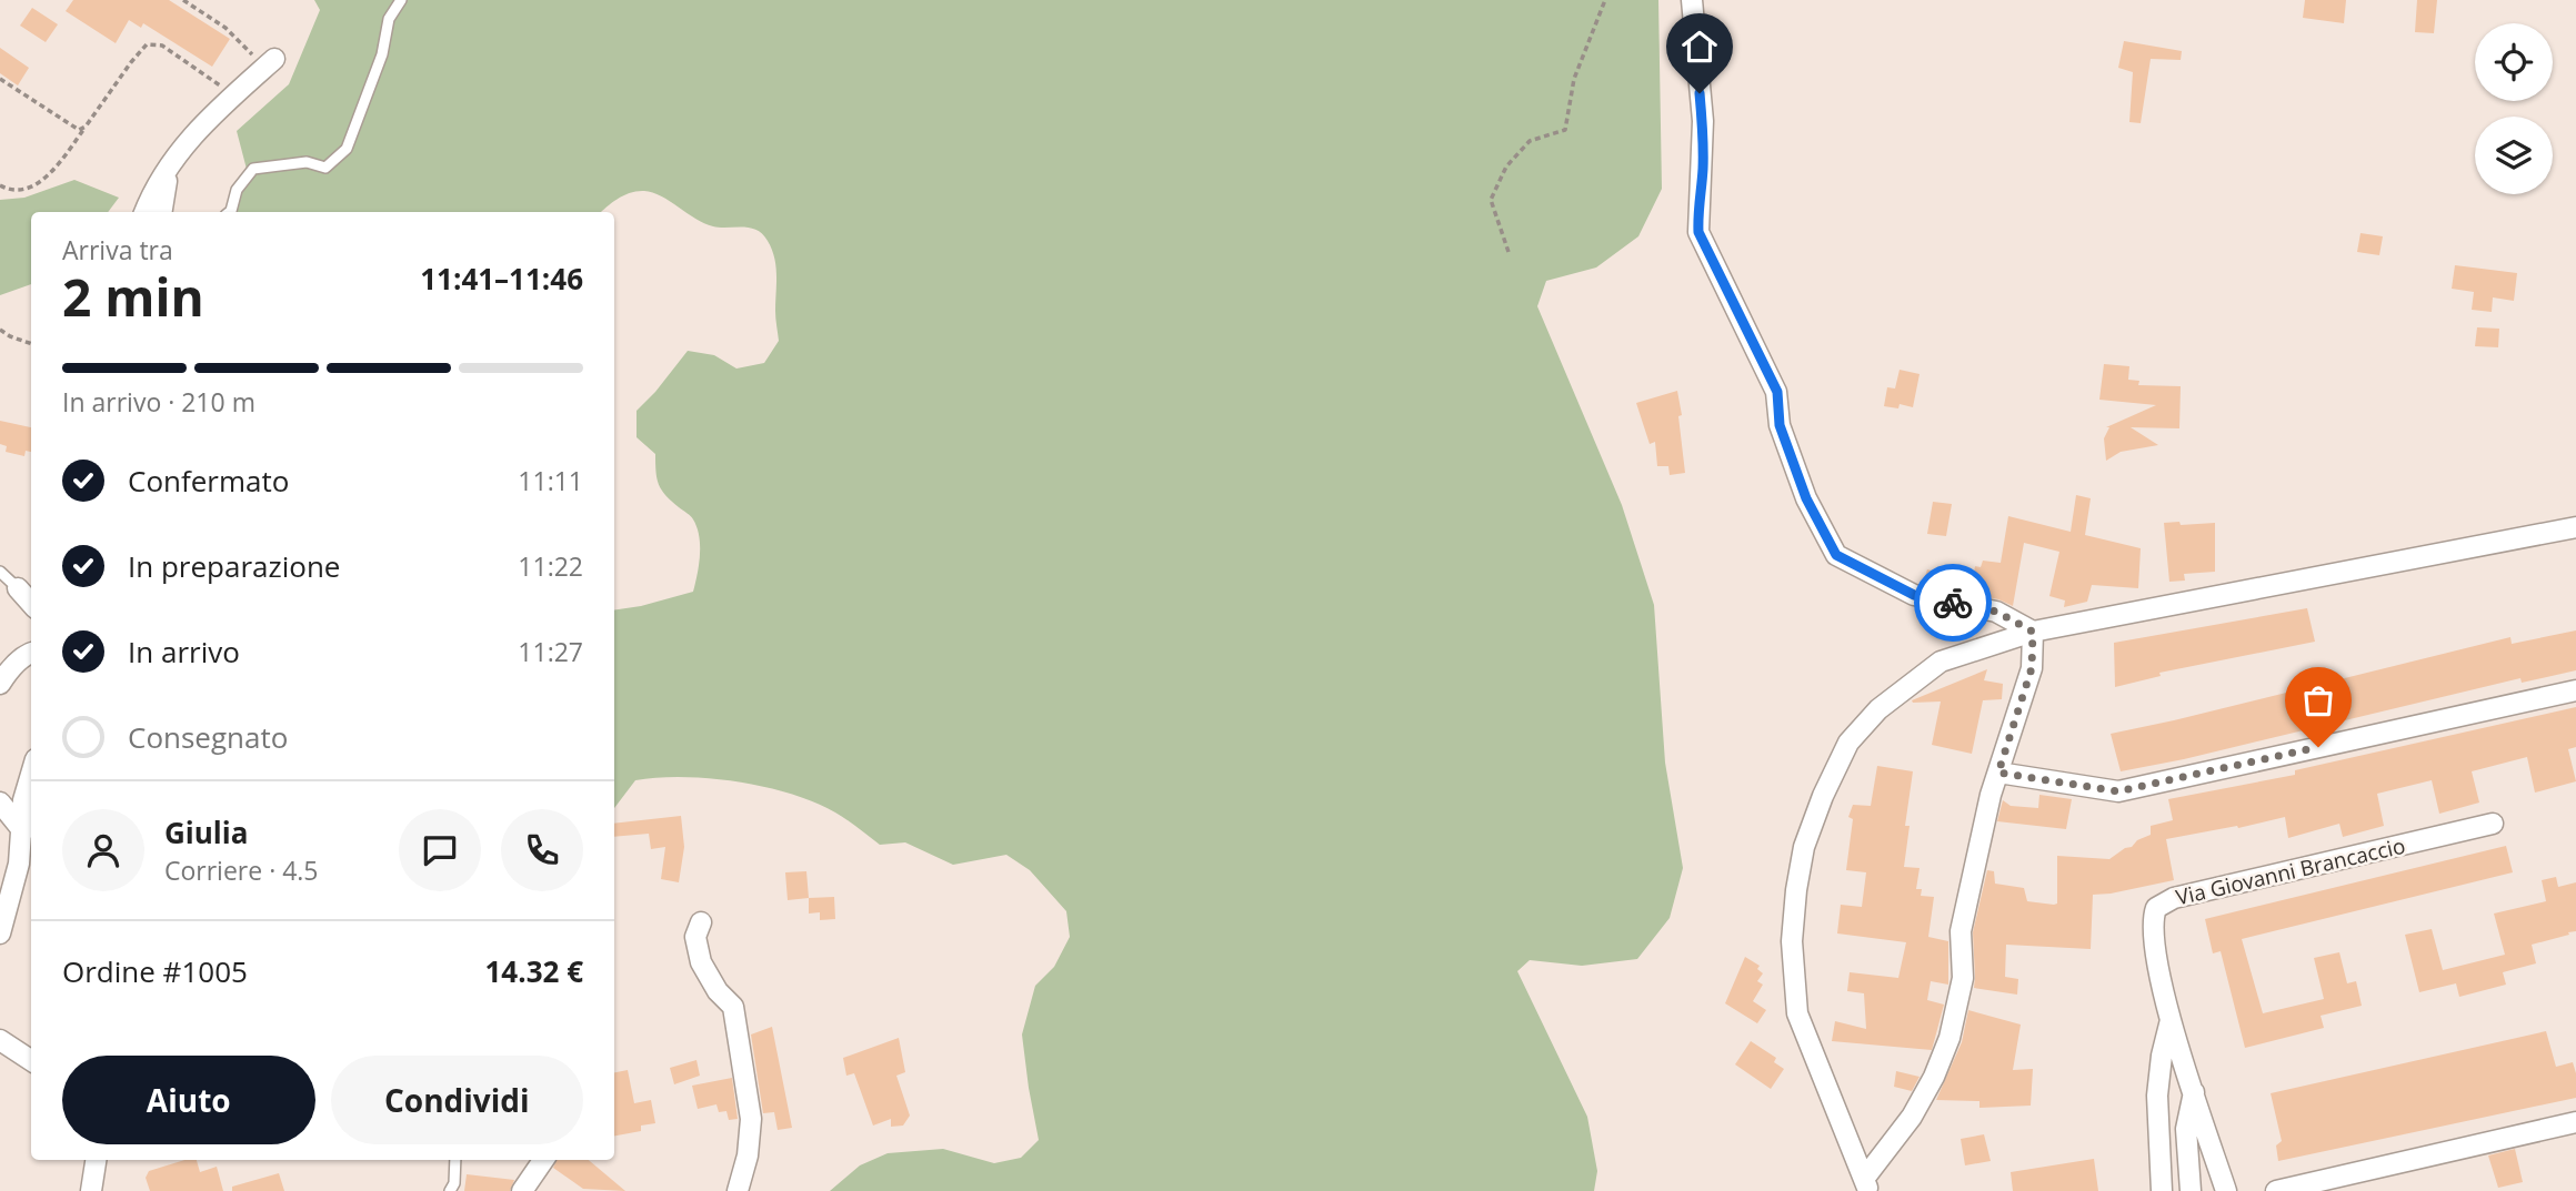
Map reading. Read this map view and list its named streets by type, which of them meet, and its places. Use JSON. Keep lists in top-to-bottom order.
{
  "streets": {
    "street": ["Via Giovanni Brancaccio"]
  },
  "page": {
    "heading": ["2 min", "Arriva tra", "11:41–11:46"],
    "panel": [
      "Giulia",
      "Corriere · 4.5",
      "Ordine #1005",
      "14.32 €"
    ],
    "bar": "In arrivo · 210 m",
    "list": [
      ["Confermato", "11:11"],
      ["In preparazione", "11:22"],
      ["In arrivo", "11:27"],
      "Consegnato"
    ],
    "buttons": ["Aiuto", "Condividi"]
  }
}
